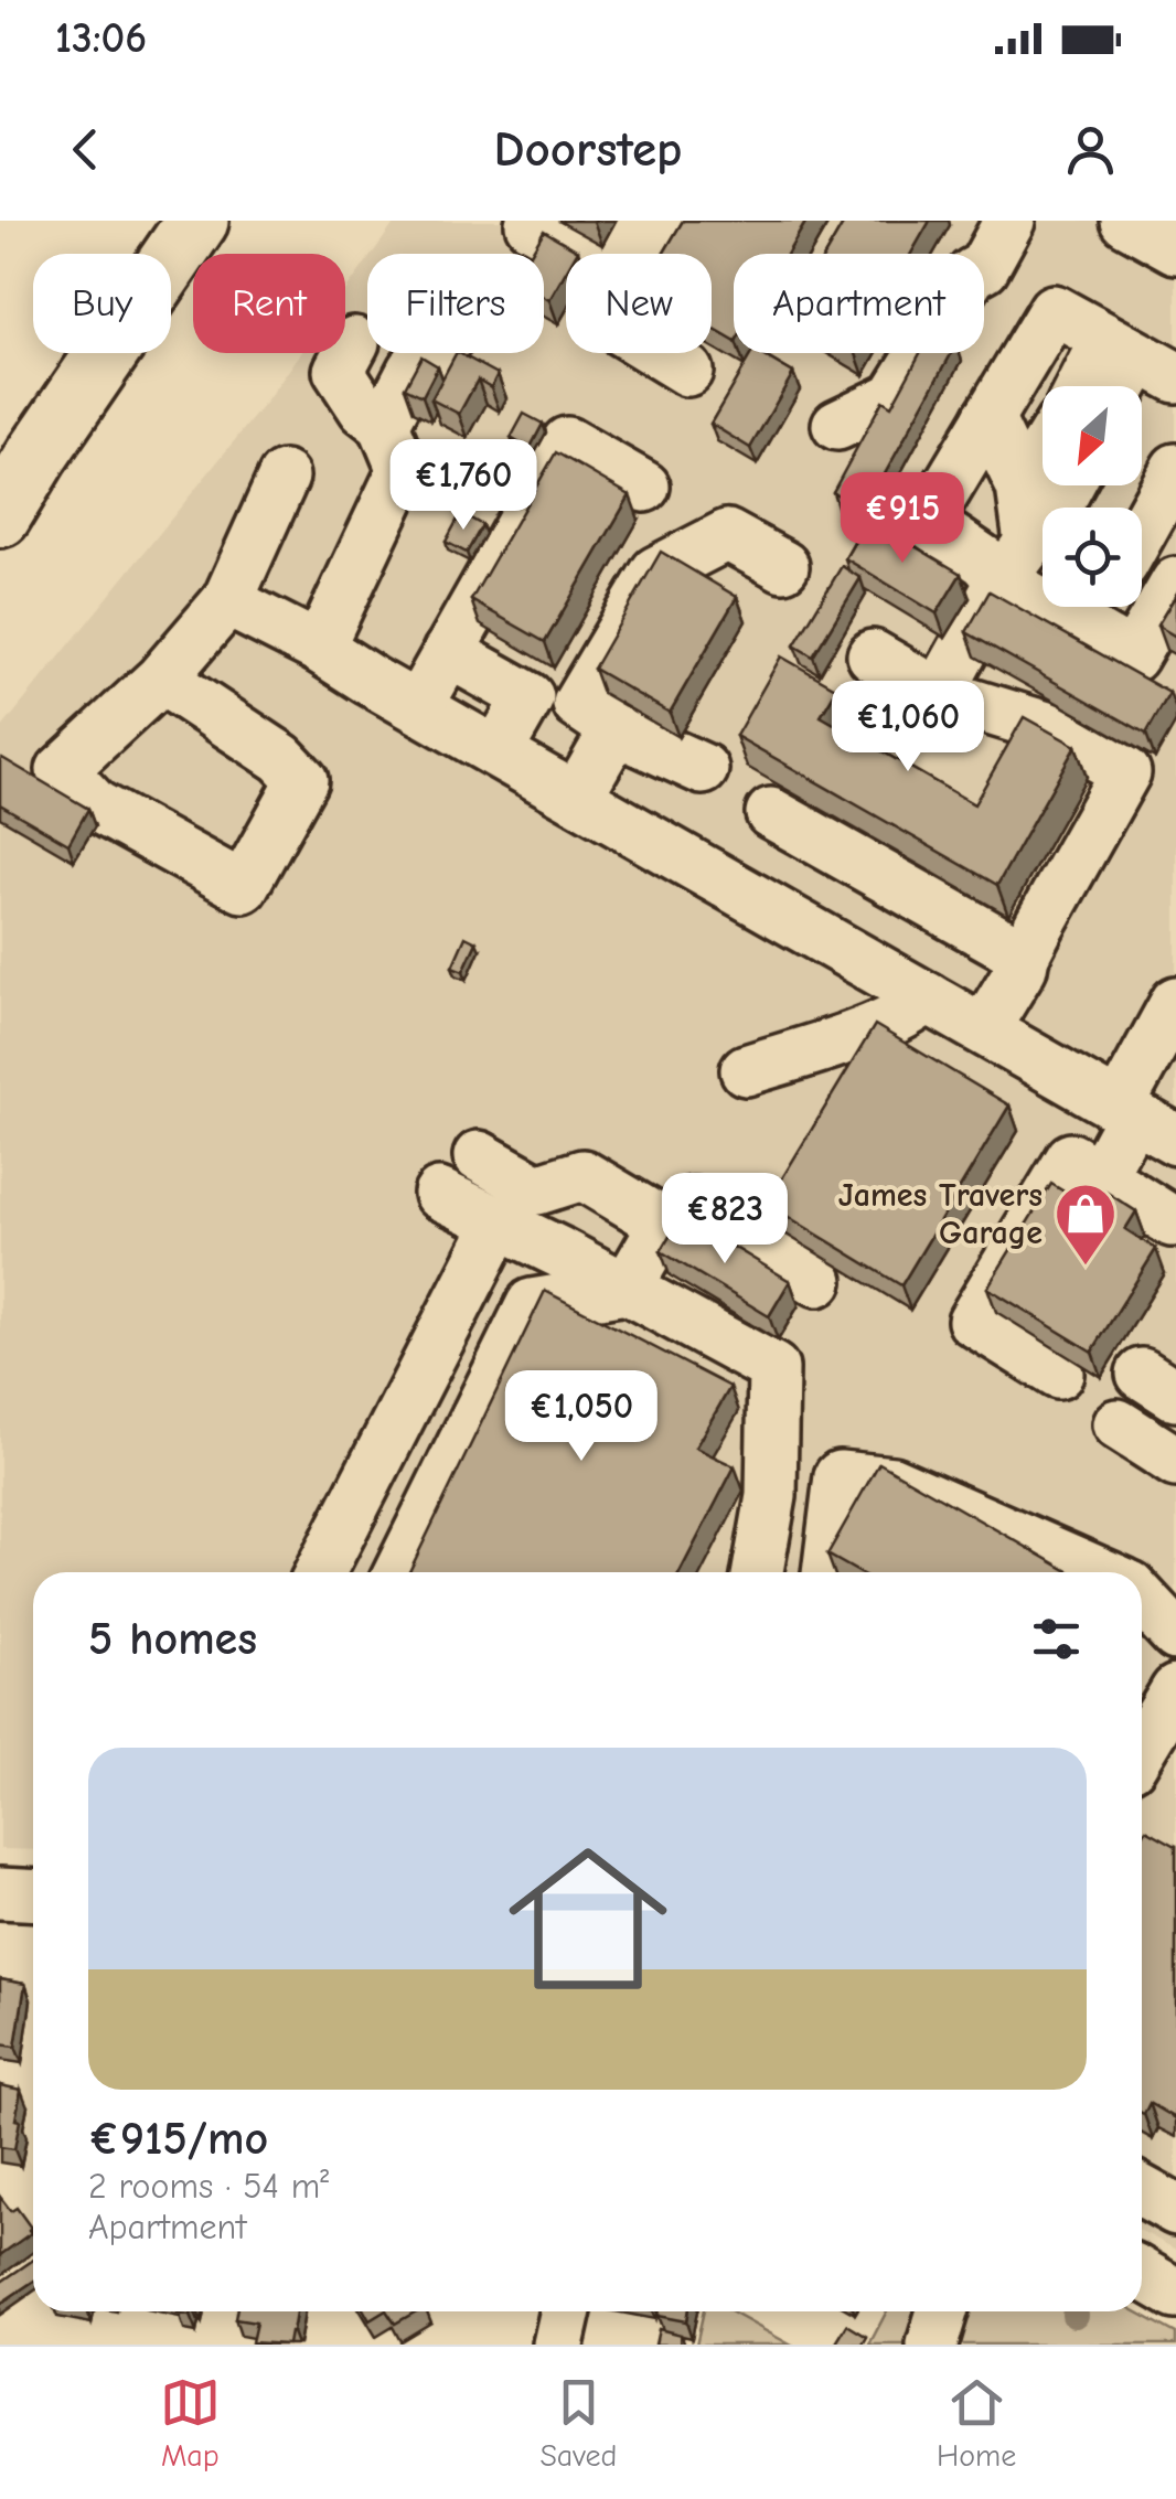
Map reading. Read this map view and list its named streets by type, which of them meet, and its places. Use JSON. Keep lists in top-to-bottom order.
{
  "places": {
    "shop": ["James Travers Garage"]
  },
  "north": "bottom left",
  "page": {
    "status": "13:06",
    "header": "Doorstep",
    "chip": [
      "Buy",
      "Rent",
      "Filters",
      "New",
      "Apartment"
    ],
    "price": [
      "€1,760",
      "€915",
      "€1,060",
      "€823",
      "€1,050"
    ],
    "heading": "5 homes",
    "list": [
      {
        "name": "€915/mo",
        "note": "2 rooms · 54 m² · Apartment"
      }
    ],
    "tabs": ["Map", "Saved", "Home"]
  }
}
